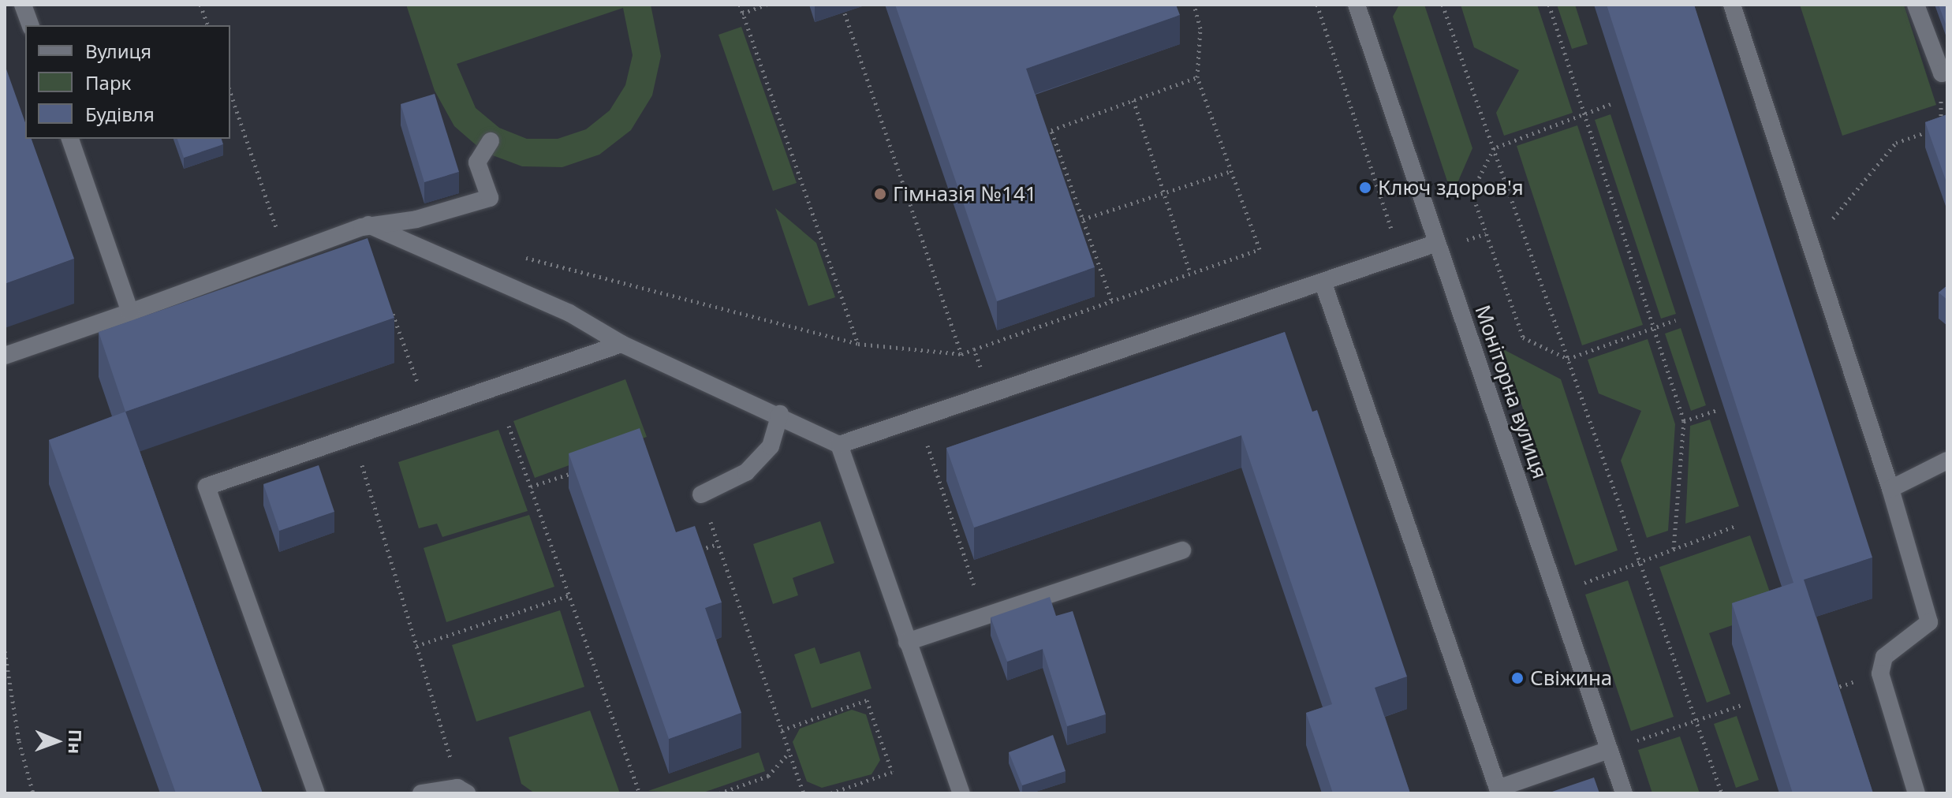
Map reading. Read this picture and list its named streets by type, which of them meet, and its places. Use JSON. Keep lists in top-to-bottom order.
{
  "streets": {
    "street": ["Моніторна вулиця"]
  },
  "places": ["Ключ здоров'я", "Гімназія №141", "Свіжина"],
  "legend": ["Вулиця", "Парк", "Будівля"],
  "north": "right"
}
